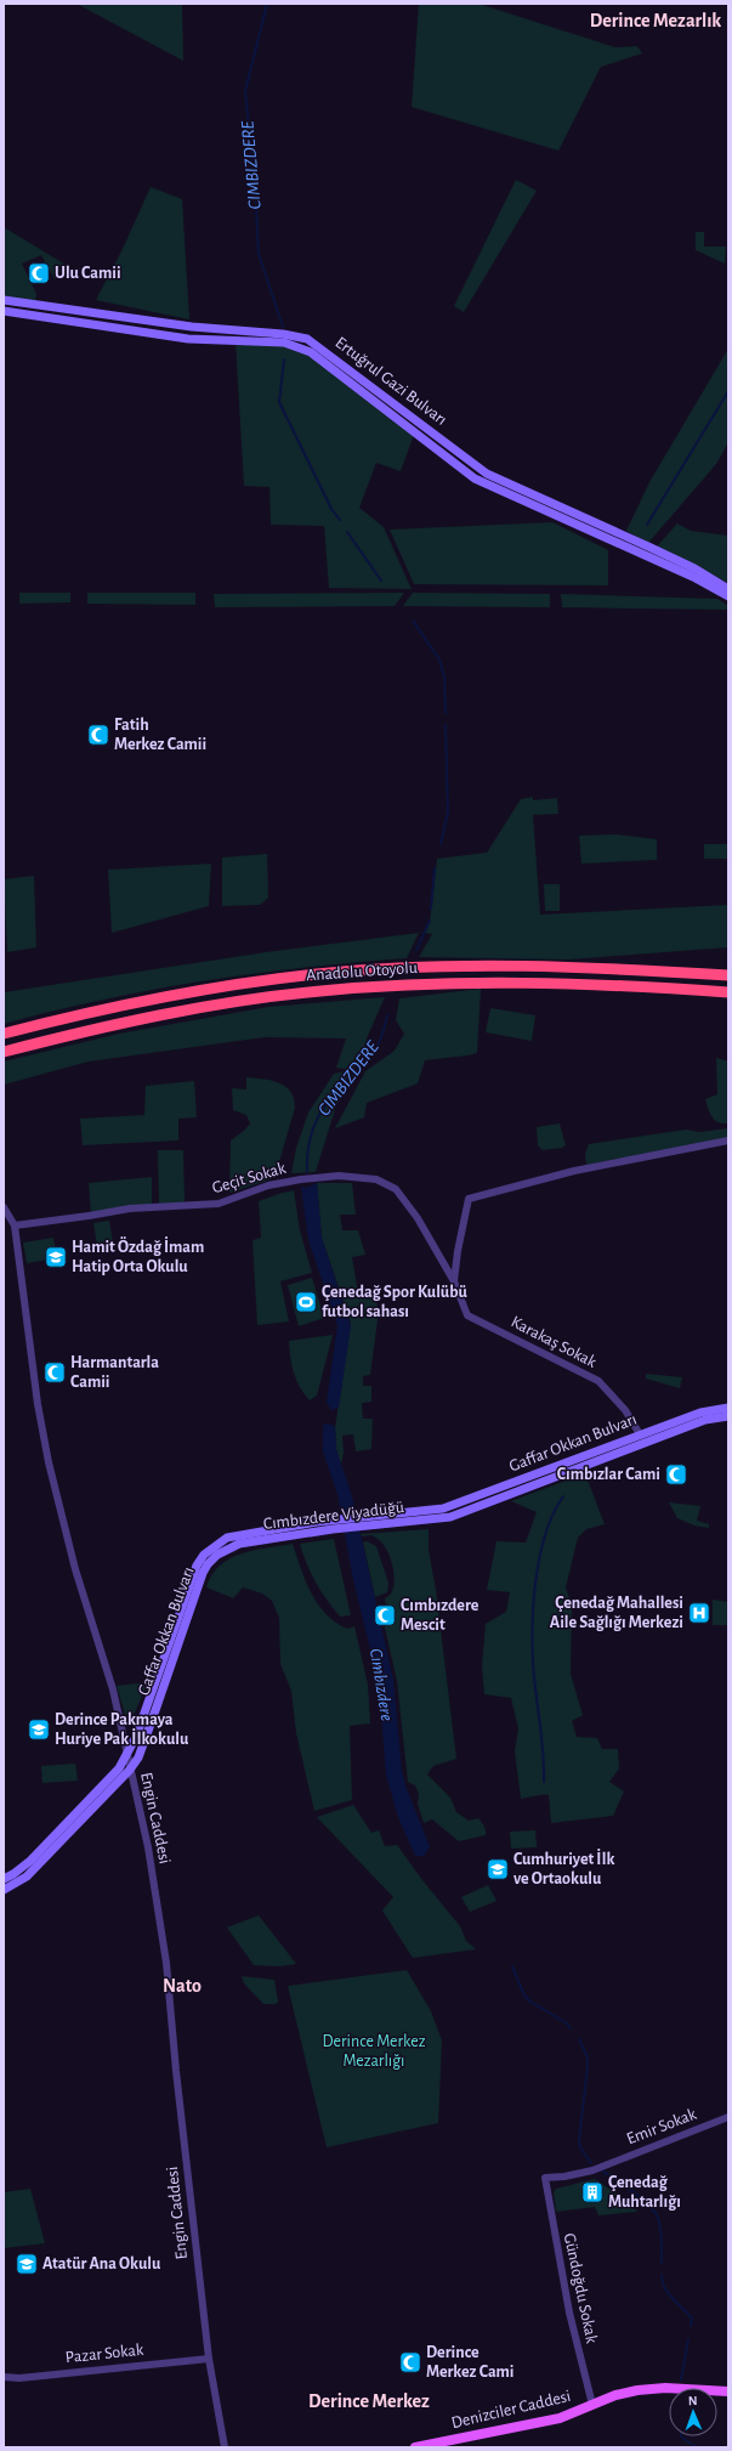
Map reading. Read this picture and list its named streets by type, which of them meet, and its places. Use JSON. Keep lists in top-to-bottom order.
{
  "streets": {
    "highway": ["Anadolu Otoyolu"],
    "main road": [
      "Ertuğrul Gazi Bulvarı",
      "Gaffar Okkan Bulvarı",
      "Cımbızdere Viyadüğü",
      "Denizciler Caddesi"
    ],
    "street": [
      "Geçit Sokak",
      "Karakaş Sokak",
      "Engin Caddesi",
      "Emir Sokak",
      "Gündoğdu Sokak",
      "Pazar Sokak"
    ]
  },
  "crossings": [
    ["Geçit Sokak", "Karakaş Sokak"],
    ["Geçit Sokak", "Engin Caddesi"],
    ["Karakaş Sokak", "Gaffar Okkan Bulvarı"],
    ["Gaffar Okkan Bulvarı", "Cımbızdere Viyadüğü"],
    ["Gaffar Okkan Bulvarı", "Engin Caddesi"],
    ["Engin Caddesi", "Pazar Sokak"],
    ["Emir Sokak", "Gündoğdu Sokak"],
    ["Gündoğdu Sokak", "Denizciler Caddesi"]
  ],
  "districts": ["Derince Mezarlık", "Nato", "Derince Merkez"],
  "water": ["CIMBIZDERE", "Cımbızdere"],
  "parks": ["Derince Merkez Mezarlığı"],
  "places": {
    "mosque": [
      "Ulu Camii",
      "Fatih Merkez Camii",
      "Harmantarla Camii",
      "Cımbızlar Cami",
      "Cımbızdere Mescit",
      "Derince Merkez Cami"
    ],
    "school or university": [
      "Hamit Özdağ İmam Hatip Orta Okulu",
      "Derince Pakmaya Huriye Pak İlkokulu",
      "Cumhuriyet İlk ve Ortaokulu",
      "Atatür Ana Okulu"
    ],
    "sports": ["Çenedağ Spor Kulübü futbol sahası"],
    "hospital": ["Çenedağ Mahallesi Aile Sağlığı Merkezi"],
    "building": ["Çenedağ Muhtarlığı"]
  },
  "north": "top"
}
